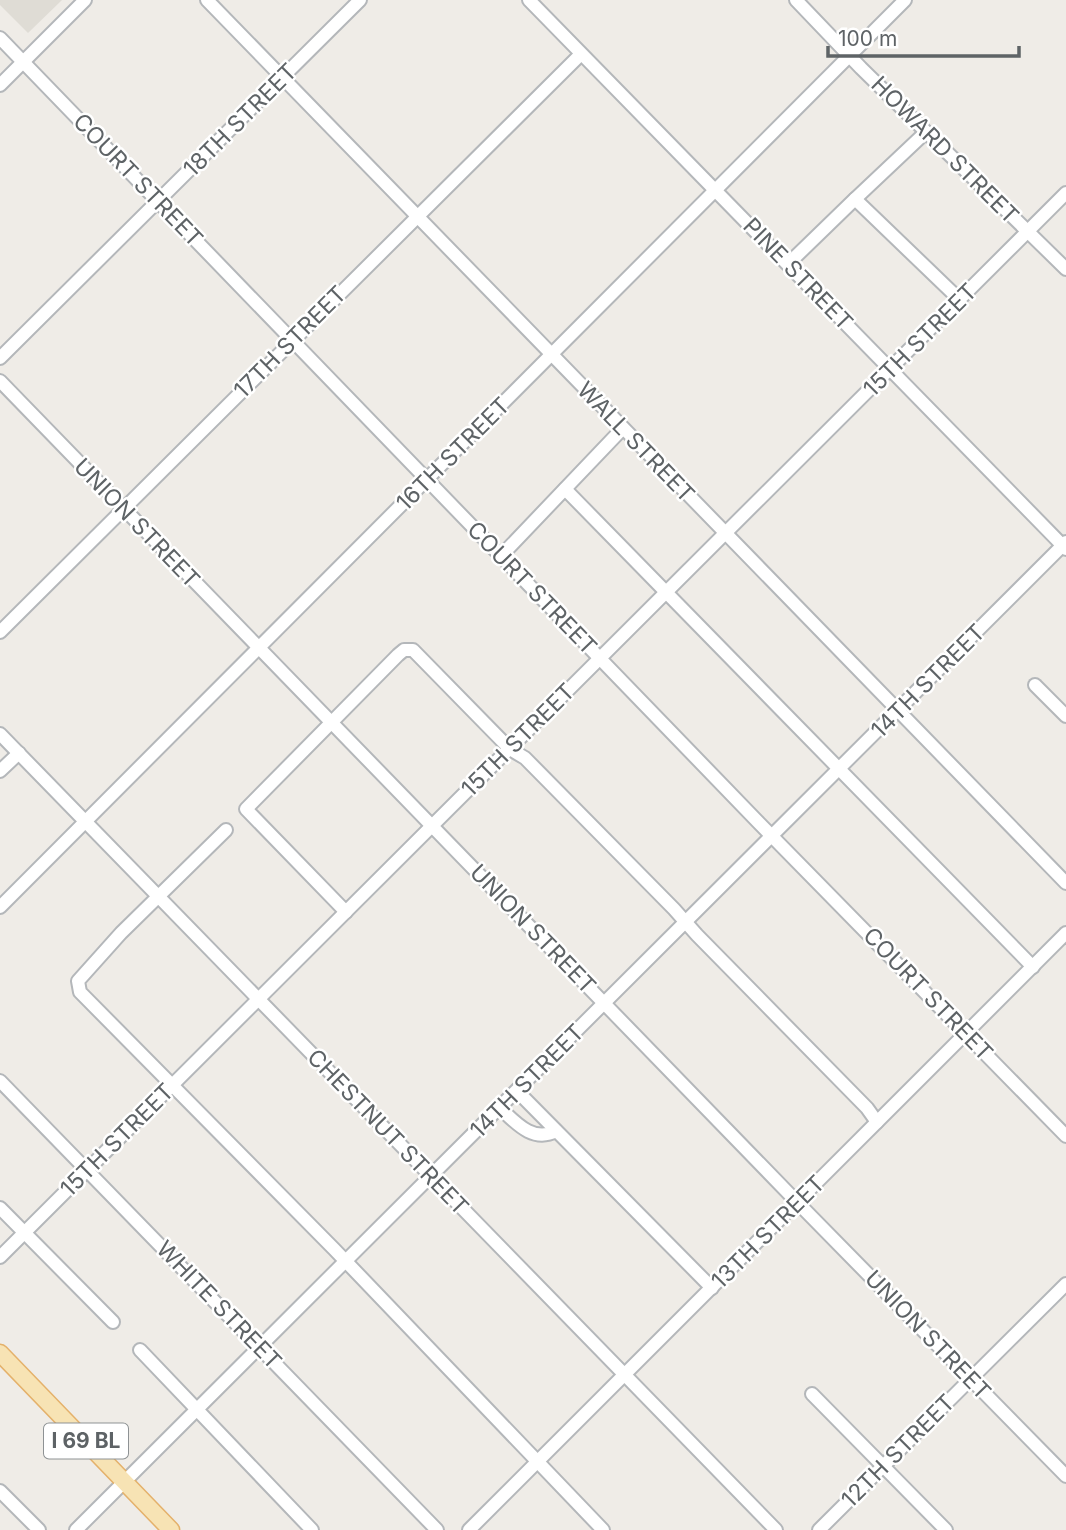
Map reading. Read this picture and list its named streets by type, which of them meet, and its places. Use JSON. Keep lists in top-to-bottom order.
{
  "streets": {
    "main road": ["I 69 BL"],
    "street": [
      "18TH STREET",
      "HOWARD STREET",
      "COURT STREET",
      "PINE STREET",
      "15TH STREET",
      "17TH STREET",
      "WALL STREET",
      "16TH STREET",
      "UNION STREET",
      "14TH STREET",
      "CHESTNUT STREET",
      "13TH STREET",
      "WHITE STREET",
      "12TH STREET"
    ]
  },
  "crossings": [
    ["18TH STREET", "COURT STREET"],
    ["18TH STREET", "WALL STREET"],
    ["HOWARD STREET", "15TH STREET"],
    ["HOWARD STREET", "16TH STREET"],
    ["COURT STREET", "15TH STREET"],
    ["COURT STREET", "17TH STREET"],
    ["COURT STREET", "16TH STREET"],
    ["COURT STREET", "14TH STREET"],
    ["COURT STREET", "13TH STREET"],
    ["PINE STREET", "15TH STREET"],
    ["PINE STREET", "17TH STREET"],
    ["PINE STREET", "16TH STREET"],
    ["PINE STREET", "14TH STREET"],
    ["15TH STREET", "WALL STREET"],
    ["15TH STREET", "UNION STREET"],
    ["15TH STREET", "CHESTNUT STREET"],
    ["15TH STREET", "WHITE STREET"],
    ["17TH STREET", "WALL STREET"],
    ["17TH STREET", "UNION STREET"],
    ["WALL STREET", "16TH STREET"],
    ["WALL STREET", "14TH STREET"],
    ["16TH STREET", "UNION STREET"],
    ["16TH STREET", "CHESTNUT STREET"],
    ["UNION STREET", "14TH STREET"],
    ["UNION STREET", "13TH STREET"],
    ["UNION STREET", "12TH STREET"],
    ["14TH STREET", "CHESTNUT STREET"],
    ["14TH STREET", "WHITE STREET"],
    ["14TH STREET", "I 69 BL"],
    ["CHESTNUT STREET", "13TH STREET"]
  ],
  "scale_bar": "100 m"
}
